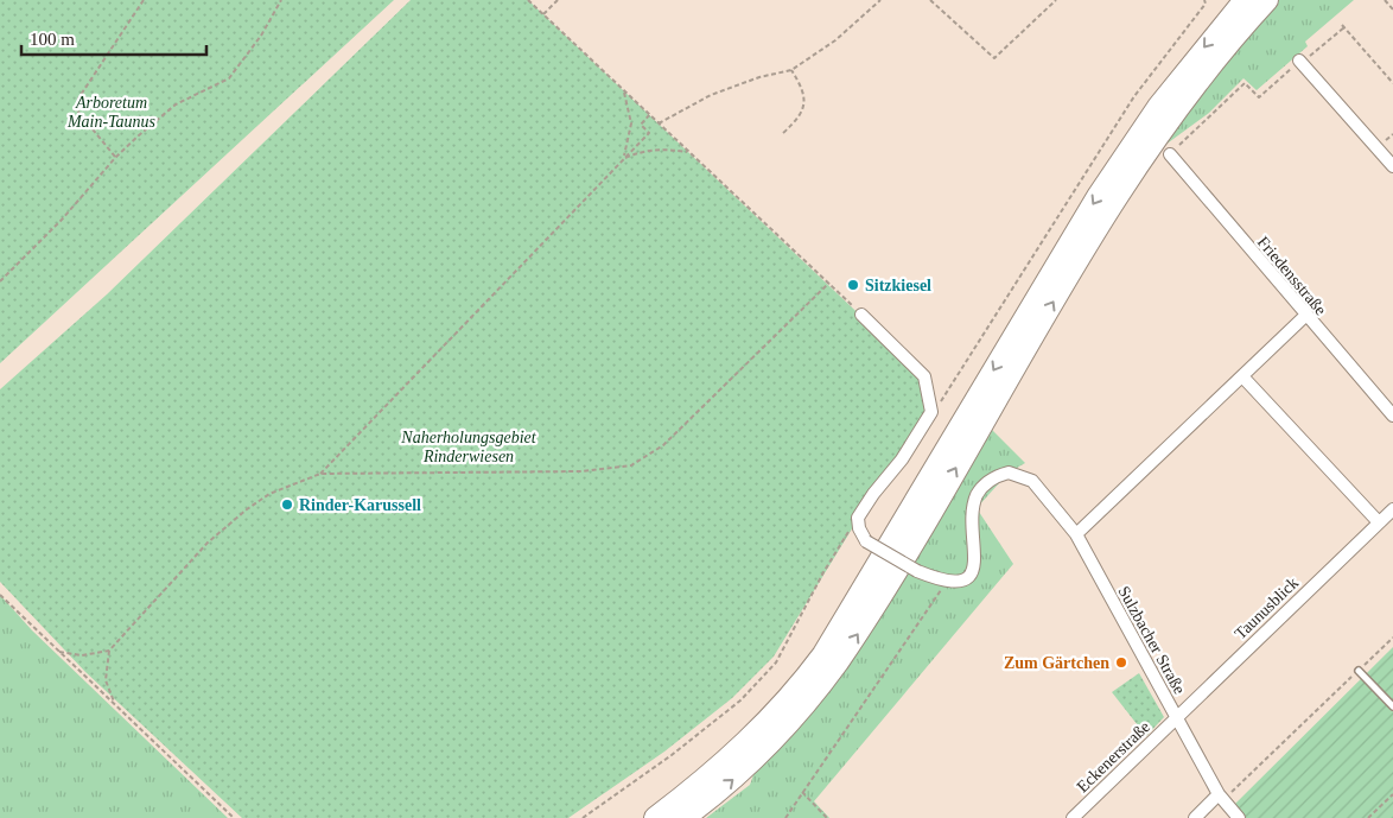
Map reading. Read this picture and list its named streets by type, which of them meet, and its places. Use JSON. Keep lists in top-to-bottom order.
{
  "streets": {
    "street": [
      "Friedensstraße",
      "Taunusblick",
      "Sulzbacher Straße",
      "Eckenerstraße"
    ]
  },
  "crossings": [
    ["Taunusblick", "Sulzbacher Straße"],
    ["Taunusblick", "Eckenerstraße"],
    ["Sulzbacher Straße", "Eckenerstraße"]
  ],
  "parks": ["Arboretum Main-Taunus", "Naherholungsgebiet Rinderwiesen"],
  "places": ["Sitzkiesel", "Rinder-Karussell", "Zum Gärtchen"],
  "scale_bar": "100 m"
}
